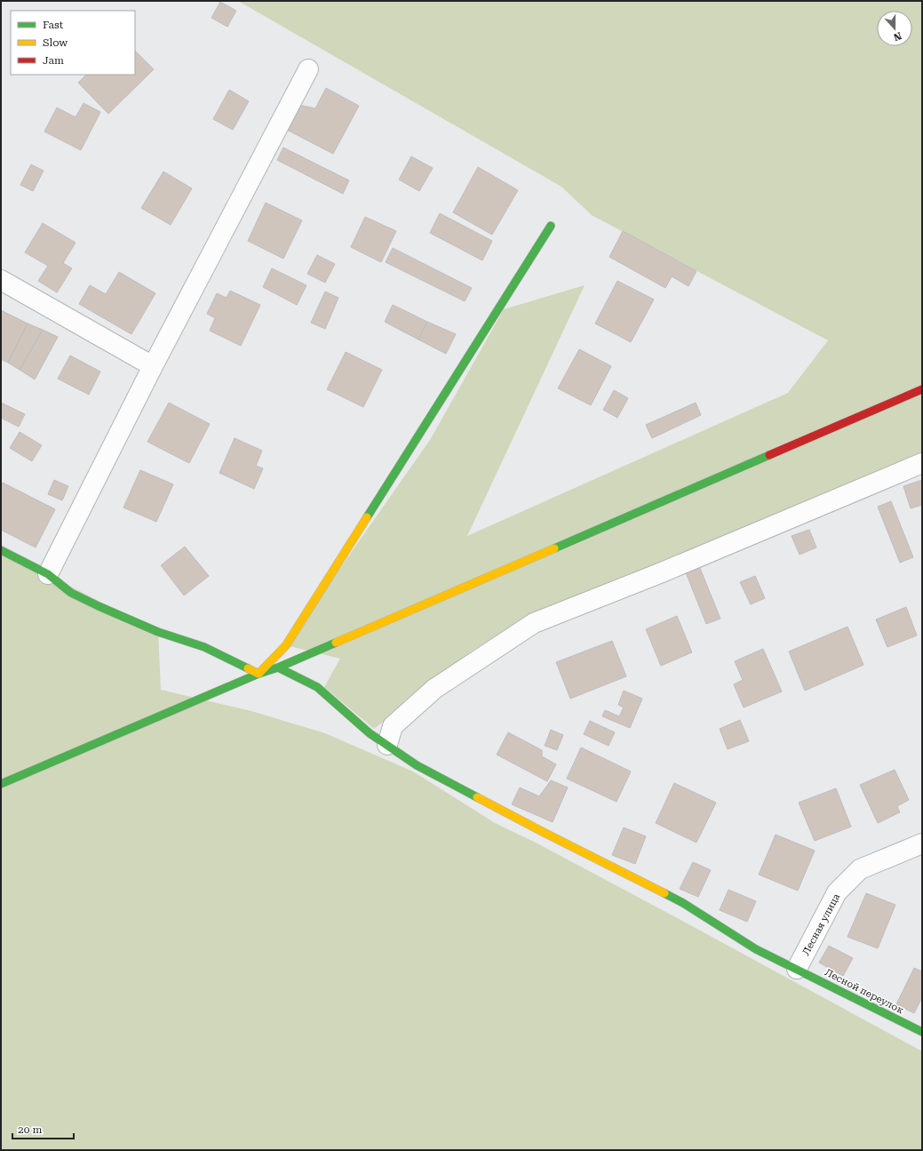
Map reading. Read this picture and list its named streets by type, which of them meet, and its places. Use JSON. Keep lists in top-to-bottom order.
{
  "streets": {
    "street": ["Лесная улица", "Лесной переулок"]
  },
  "crossings": [
    ["Лесная улица", "Лесной переулок"]
  ],
  "legend": ["Fast", "Slow", "Jam"],
  "scale_bar": "20 m",
  "north": "bottom"
}
